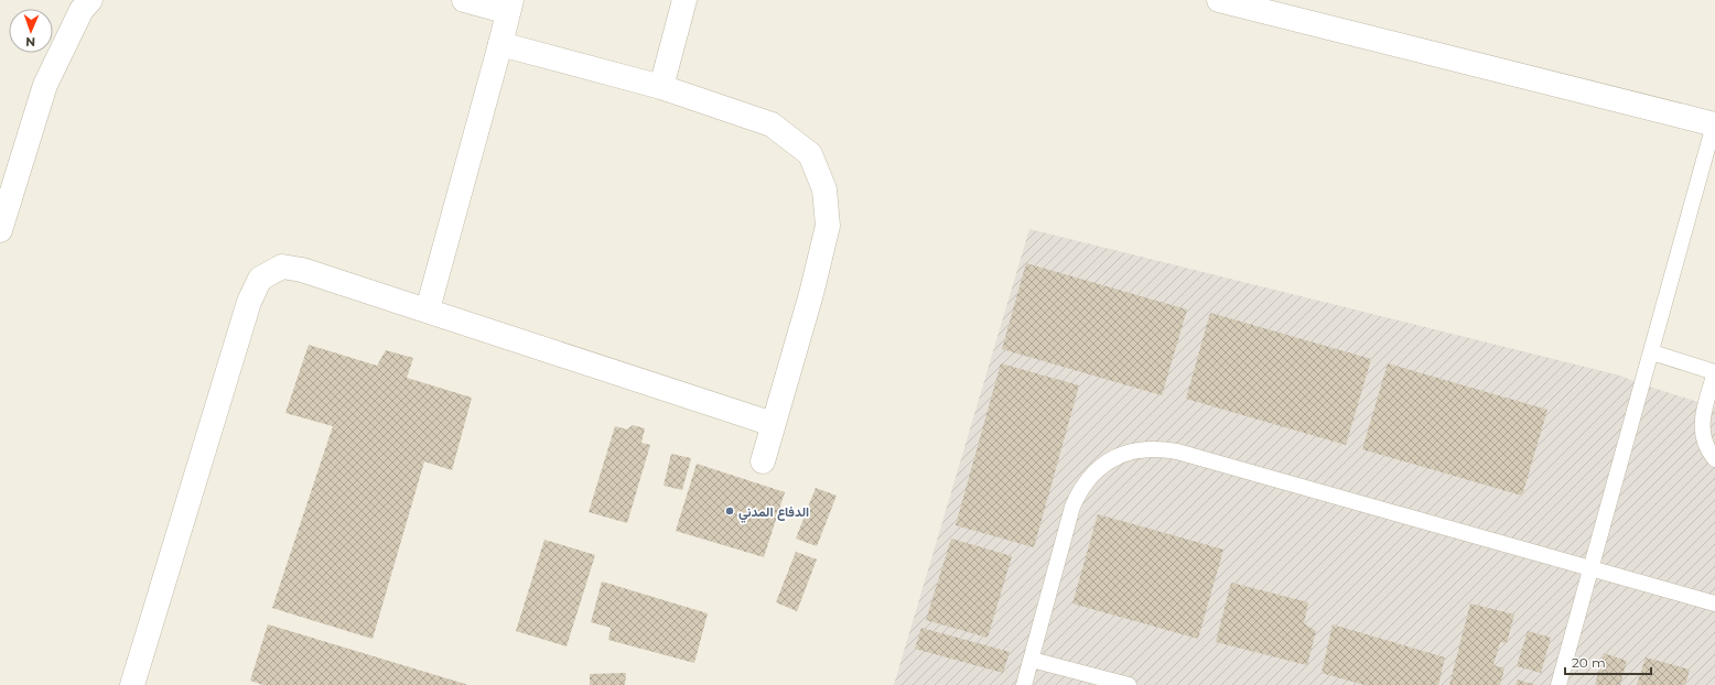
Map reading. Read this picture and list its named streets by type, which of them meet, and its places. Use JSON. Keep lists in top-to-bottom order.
{
  "places": ["الدفاع المدني"],
  "scale_bar": "20 m",
  "north": "bottom"
}
